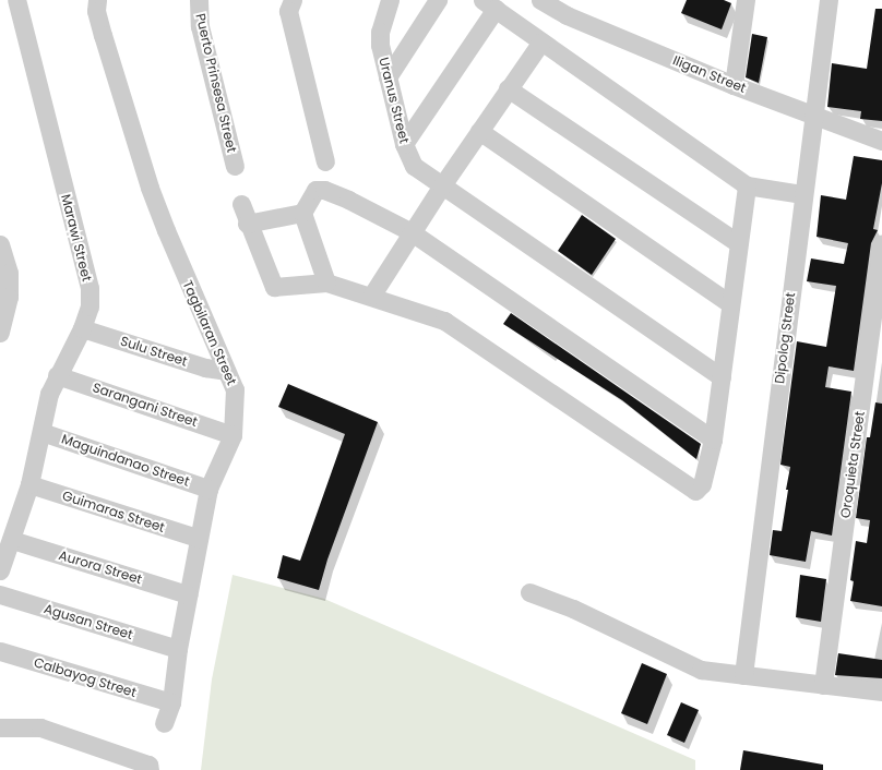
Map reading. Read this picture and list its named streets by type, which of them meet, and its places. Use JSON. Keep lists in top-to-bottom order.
{
  "streets": {
    "street": [
      "Iligan Street",
      "Puerto Prinsesa Street",
      "Uranus Street",
      "Marawi Street",
      "Tagbilaran Street",
      "Dipolog Street",
      "Sulu Street",
      "Sarangani Street",
      "Maguindanao Street",
      "Oroquieta Street",
      "Guimaras Street",
      "Aurora Street",
      "Agusan Street",
      "Calbayog Street"
    ]
  },
  "crossings": [
    ["Iligan Street", "Dipolog Street"],
    ["Marawi Street", "Sulu Street"],
    ["Marawi Street", "Sarangani Street"],
    ["Marawi Street", "Maguindanao Street"],
    ["Marawi Street", "Guimaras Street"],
    ["Marawi Street", "Aurora Street"],
    ["Tagbilaran Street", "Sulu Street"],
    ["Tagbilaran Street", "Sarangani Street"],
    ["Tagbilaran Street", "Maguindanao Street"],
    ["Tagbilaran Street", "Guimaras Street"],
    ["Tagbilaran Street", "Aurora Street"],
    ["Tagbilaran Street", "Agusan Street"],
    ["Tagbilaran Street", "Calbayog Street"]
  ]
}
